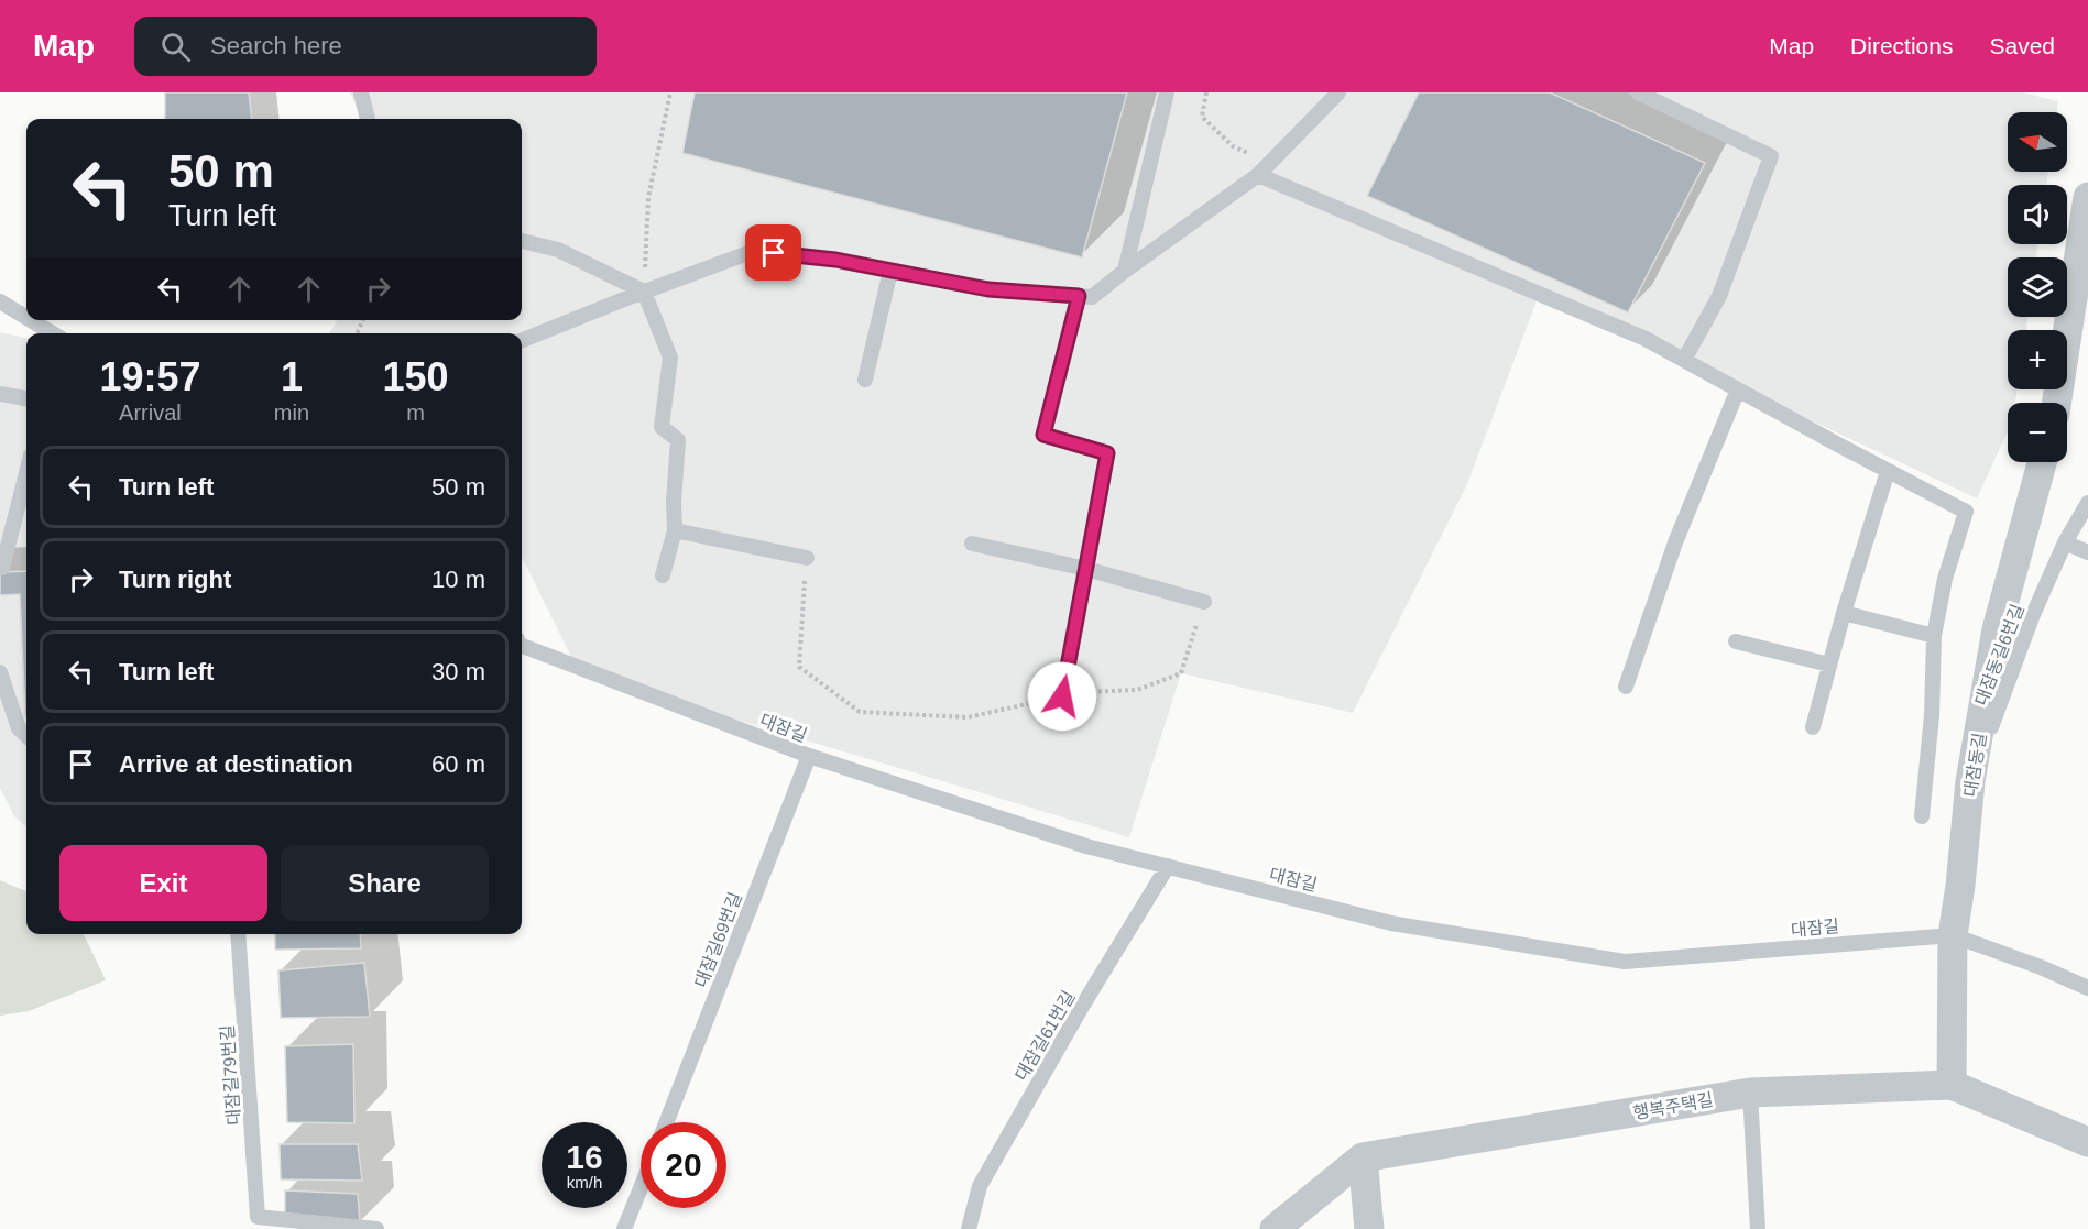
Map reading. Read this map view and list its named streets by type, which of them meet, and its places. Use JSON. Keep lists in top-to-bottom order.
{
  "streets": {
    "street": ["대잠동길", "행복주택길"],
    "lane": [
      "대잠동길6번길",
      "대잠길",
      "대잠길69번길",
      "대잠길61번길",
      "대잠길79번길"
    ]
  },
  "crossings": [
    ["대잠동길6번길", "대잠동길"],
    ["대잠길", "대잠동길"],
    ["대잠길", "대잠길69번길"],
    ["대잠길", "대잠길61번길"],
    ["대잠동길", "행복주택길"]
  ],
  "north": "left",
  "page": {
    "header": "Map",
    "search": "Search here",
    "nav": ["Map", "Directions", "Saved"],
    "map_buttons": ["+", "−"],
    "turn": ["50 m", "Turn left"],
    "eta": [
      "19:57",
      "Arrival",
      "1",
      "min",
      "150",
      "m"
    ],
    "list": [
      {
        "name": "Turn left",
        "value": "50 m"
      },
      {
        "name": "Turn right",
        "value": "10 m"
      },
      {
        "name": "Turn left",
        "value": "30 m"
      },
      {
        "name": "Arrive at destination",
        "value": "60 m"
      }
    ],
    "buttons": ["Exit", "Share"],
    "speed": "16 km/h",
    "limit": "20"
  }
}
